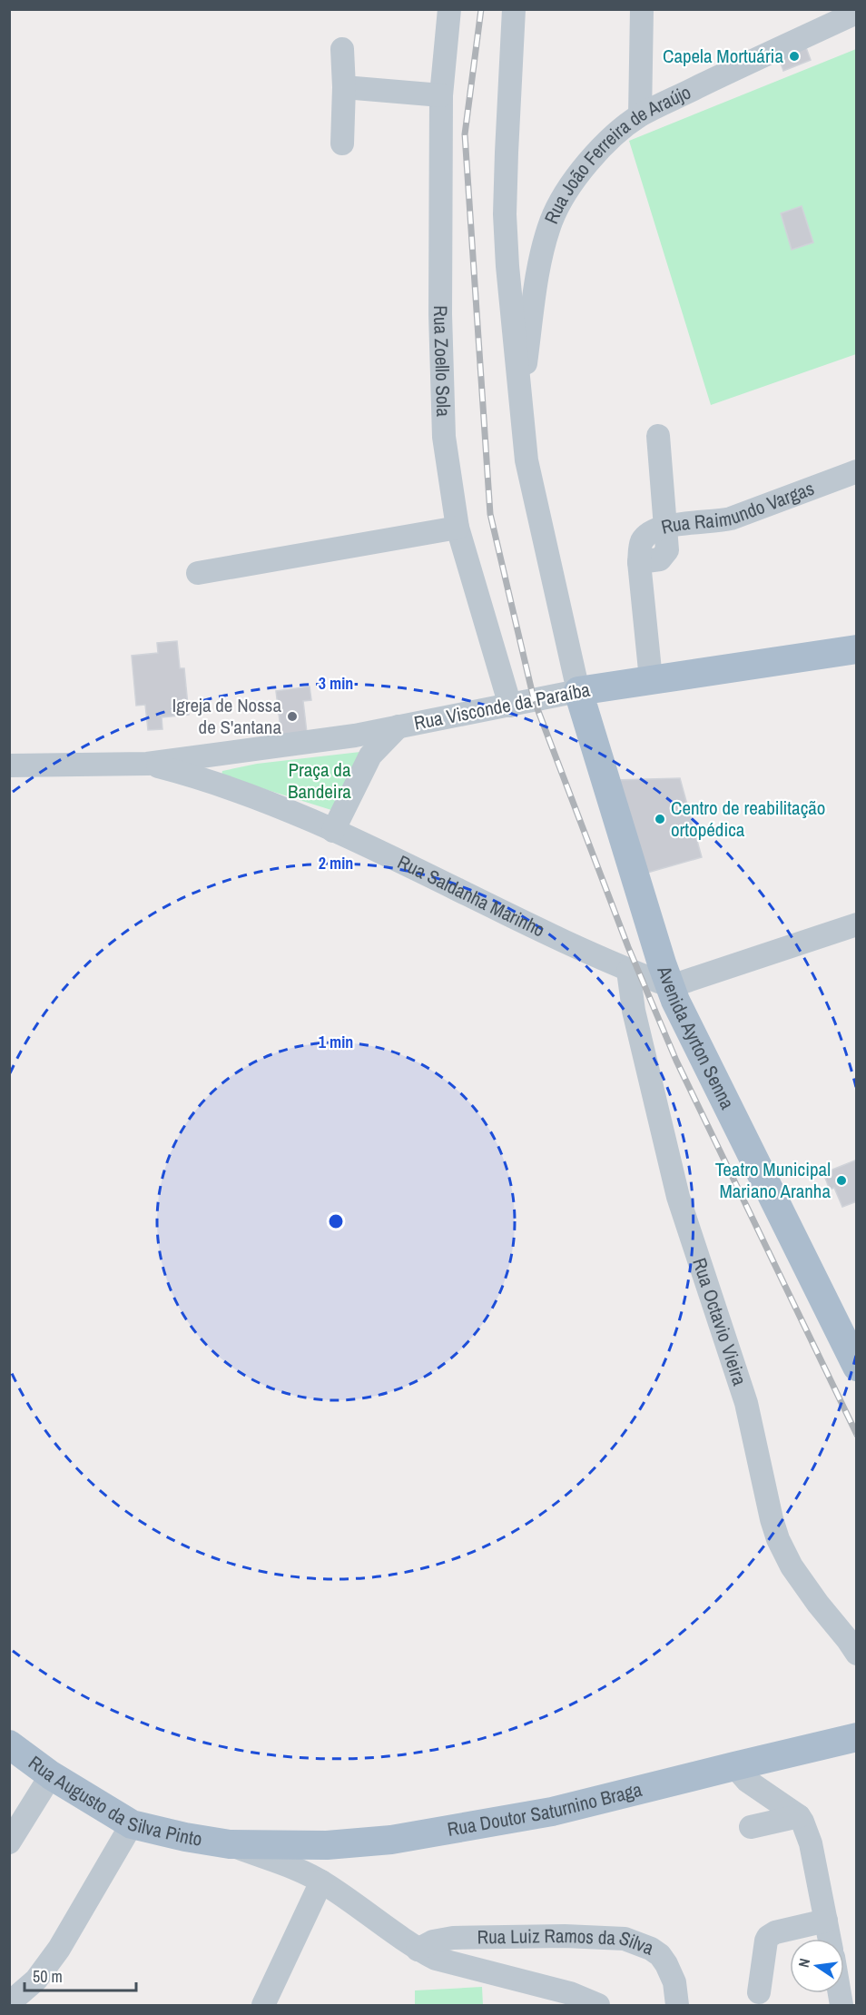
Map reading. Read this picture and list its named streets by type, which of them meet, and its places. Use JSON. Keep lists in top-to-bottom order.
{
  "streets": {
    "main road": [
      "Rua Visconde da Paraíba",
      "Avenida Ayrton Senna",
      "Rua Augusto da Silva Pinto",
      "Rua Doutor Saturnino Braga"
    ],
    "street": [
      "Rua João Ferreira de Araújo",
      "Rua Zoello Sola",
      "Rua Raimundo Vargas",
      "Rua Saldanha Marinho",
      "Rua Octavio Vieira",
      "Rua Luiz Ramos da Silva"
    ]
  },
  "crossings": [
    ["Rua Zoello Sola", "Rua Visconde da Paraíba"],
    ["Rua Visconde da Paraíba", "Rua Saldanha Marinho"],
    ["Rua Visconde da Paraíba", "Avenida Ayrton Senna"],
    ["Rua Saldanha Marinho", "Avenida Ayrton Senna"],
    ["Rua Saldanha Marinho", "Rua Octavio Vieira"],
    ["Rua Augusto da Silva Pinto", "Rua Doutor Saturnino Braga"],
    ["Rua Augusto da Silva Pinto", "Rua Luiz Ramos da Silva"],
    ["Rua Doutor Saturnino Braga", "Rua Luiz Ramos da Silva"]
  ],
  "parks": ["Praça da Bandeira"],
  "places": [
    "Capela Mortuária",
    "Igreja de Nossa de S'antana",
    "Centro de reabilitação ortopédica",
    "Teatro Municipal Mariano Aranha"
  ],
  "scale_bar": "50 m",
  "north": "left",
  "rings": ["3 min", "2 min", "1 min"]
}
